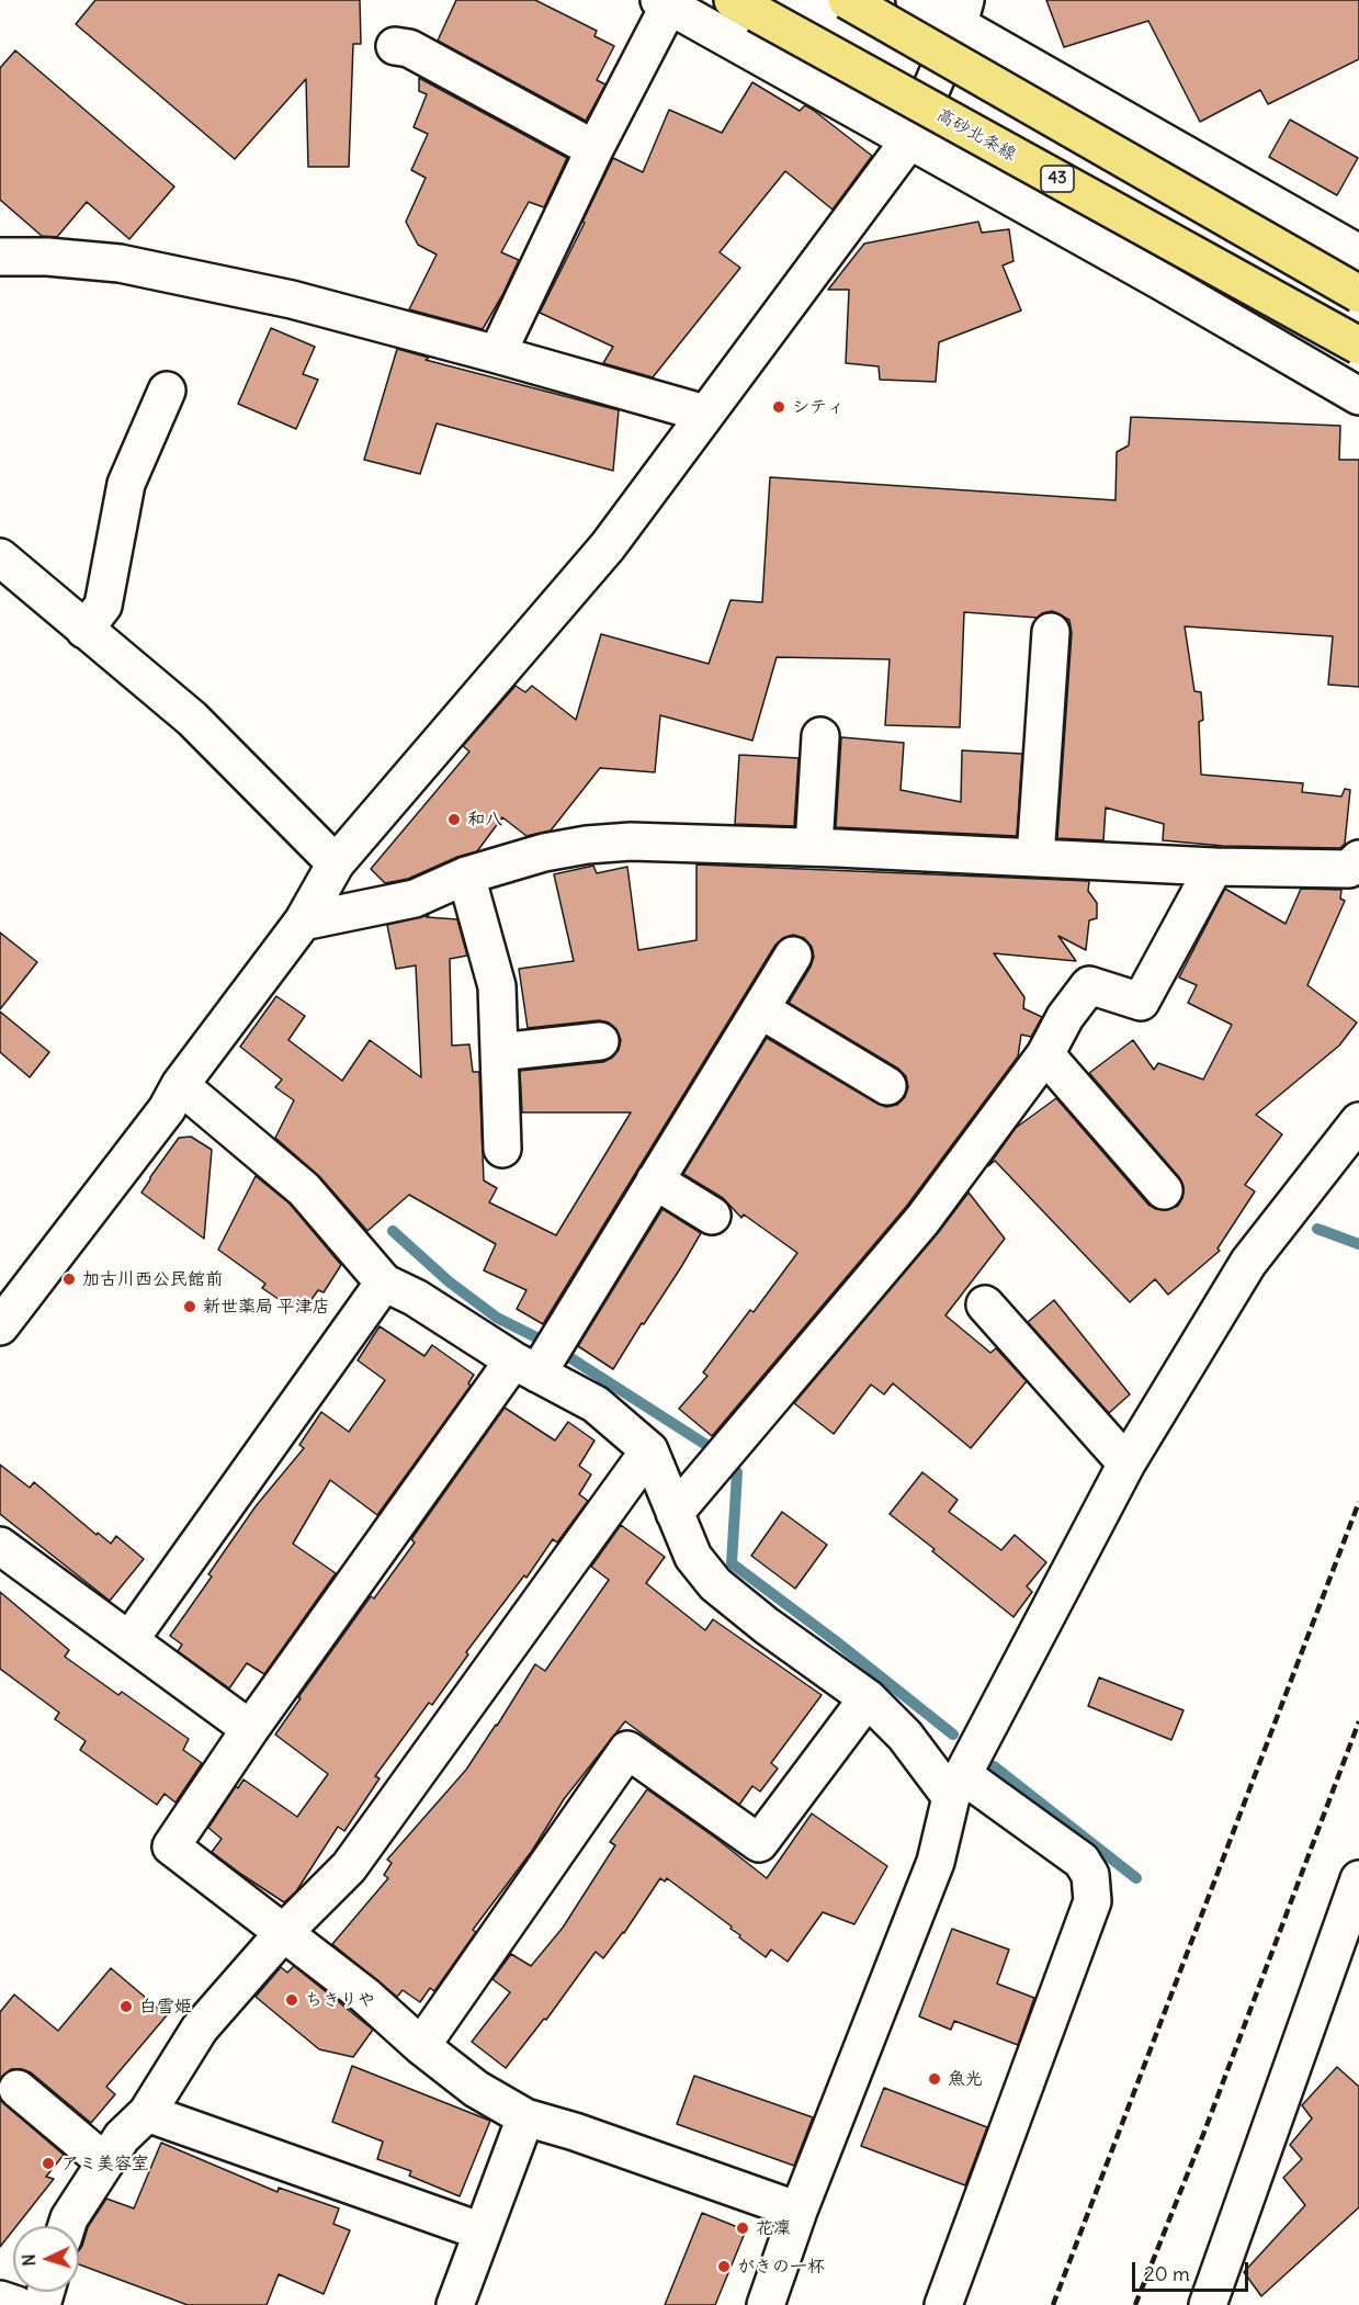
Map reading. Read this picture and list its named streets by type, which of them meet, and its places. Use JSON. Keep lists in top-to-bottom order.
{
  "streets": {
    "main road": ["高砂北条線", "43"]
  },
  "places": [
    "シティ",
    "和八",
    "加古川西公民館前",
    "新世薬局 平津店",
    "ちきりや",
    "白雪姫",
    "魚光",
    "アミ美容室",
    "花凜",
    "がきの一杯"
  ],
  "scale_bar": "20 m",
  "north": "left"
}
